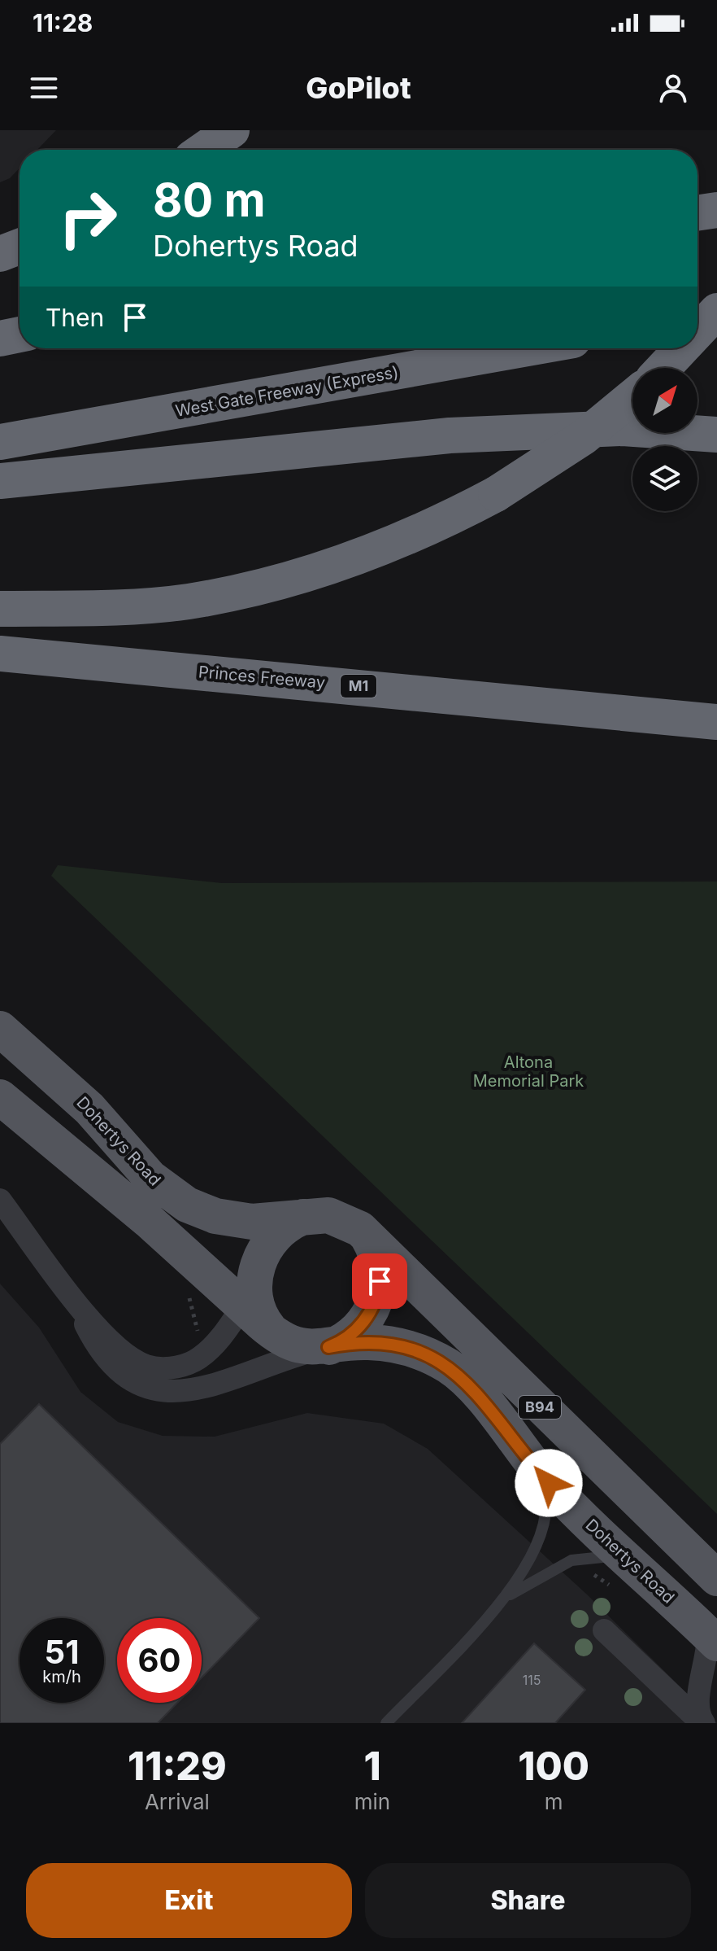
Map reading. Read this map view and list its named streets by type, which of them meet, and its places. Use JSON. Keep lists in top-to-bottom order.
{
  "streets": {
    "highway": ["West Gate Freeway (Express)", "Princes Freeway", "M1"],
    "main road": ["Dohertys Road", "B94"]
  },
  "parks": ["Altona Memorial Park"],
  "house_numbers": ["115"],
  "north": "top right",
  "page": {
    "status": "11:28",
    "header": "GoPilot",
    "turn": ["80 m", "Dohertys Road"],
    "then": "Then",
    "speed": "51 km/h",
    "limit": "60",
    "eta": [
      "11:29",
      "Arrival",
      "1",
      "min",
      "100",
      "m"
    ],
    "buttons": ["Exit", "Share"]
  }
}
